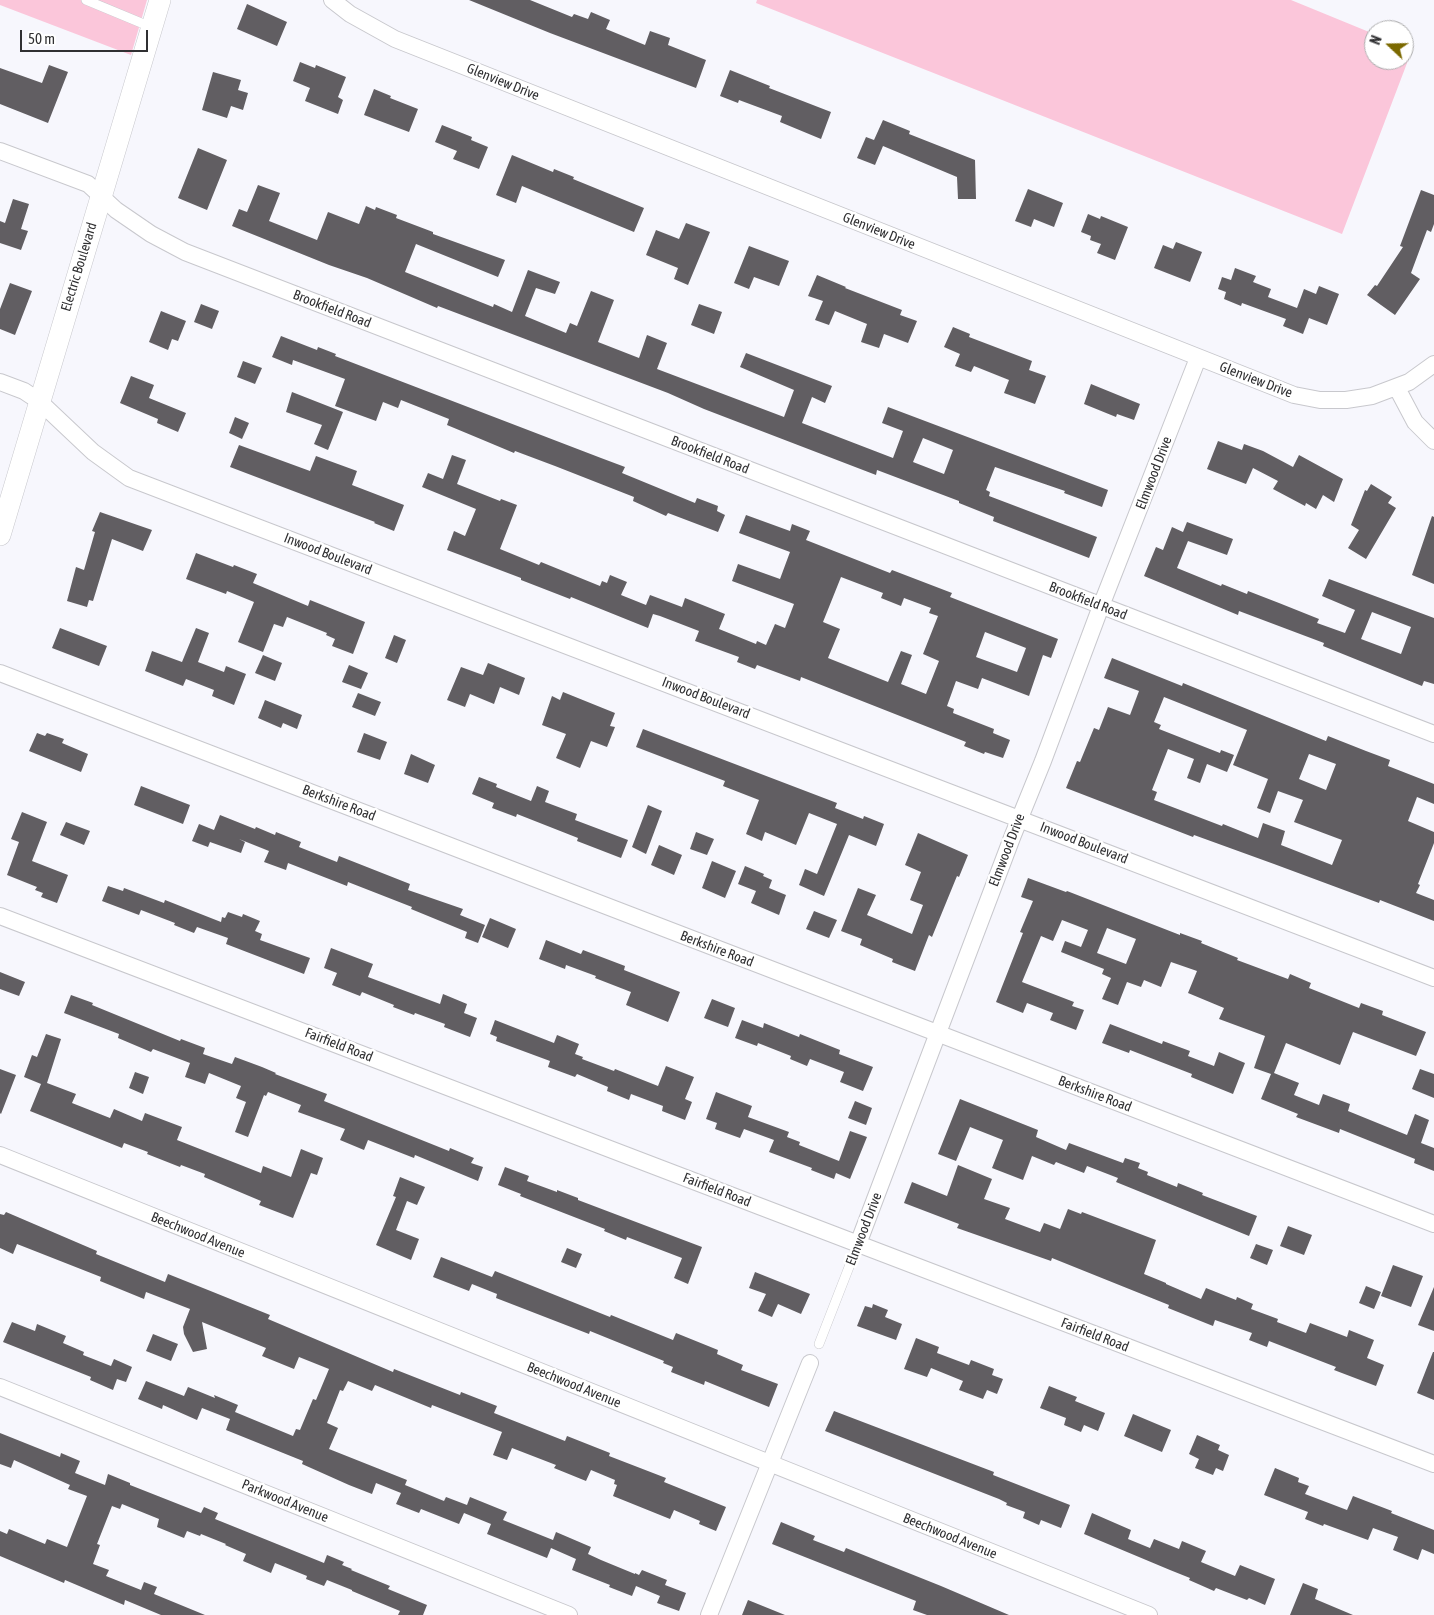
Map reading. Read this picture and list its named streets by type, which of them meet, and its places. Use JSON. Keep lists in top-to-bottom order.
{
  "streets": {
    "street": [
      "Glenview Drive",
      "Electric Boulevard",
      "Brookfield Road",
      "Elmwood Drive",
      "Inwood Boulevard",
      "Berkshire Road",
      "Fairfield Road",
      "Beechwood Avenue",
      "Parkwood Avenue"
    ]
  },
  "crossings": [
    ["Glenview Drive", "Elmwood Drive"],
    ["Electric Boulevard", "Brookfield Road"],
    ["Electric Boulevard", "Inwood Boulevard"],
    ["Brookfield Road", "Elmwood Drive"],
    ["Elmwood Drive", "Inwood Boulevard"],
    ["Elmwood Drive", "Berkshire Road"],
    ["Elmwood Drive", "Fairfield Road"]
  ],
  "scale_bar": "50 m",
  "north": "left"
}
